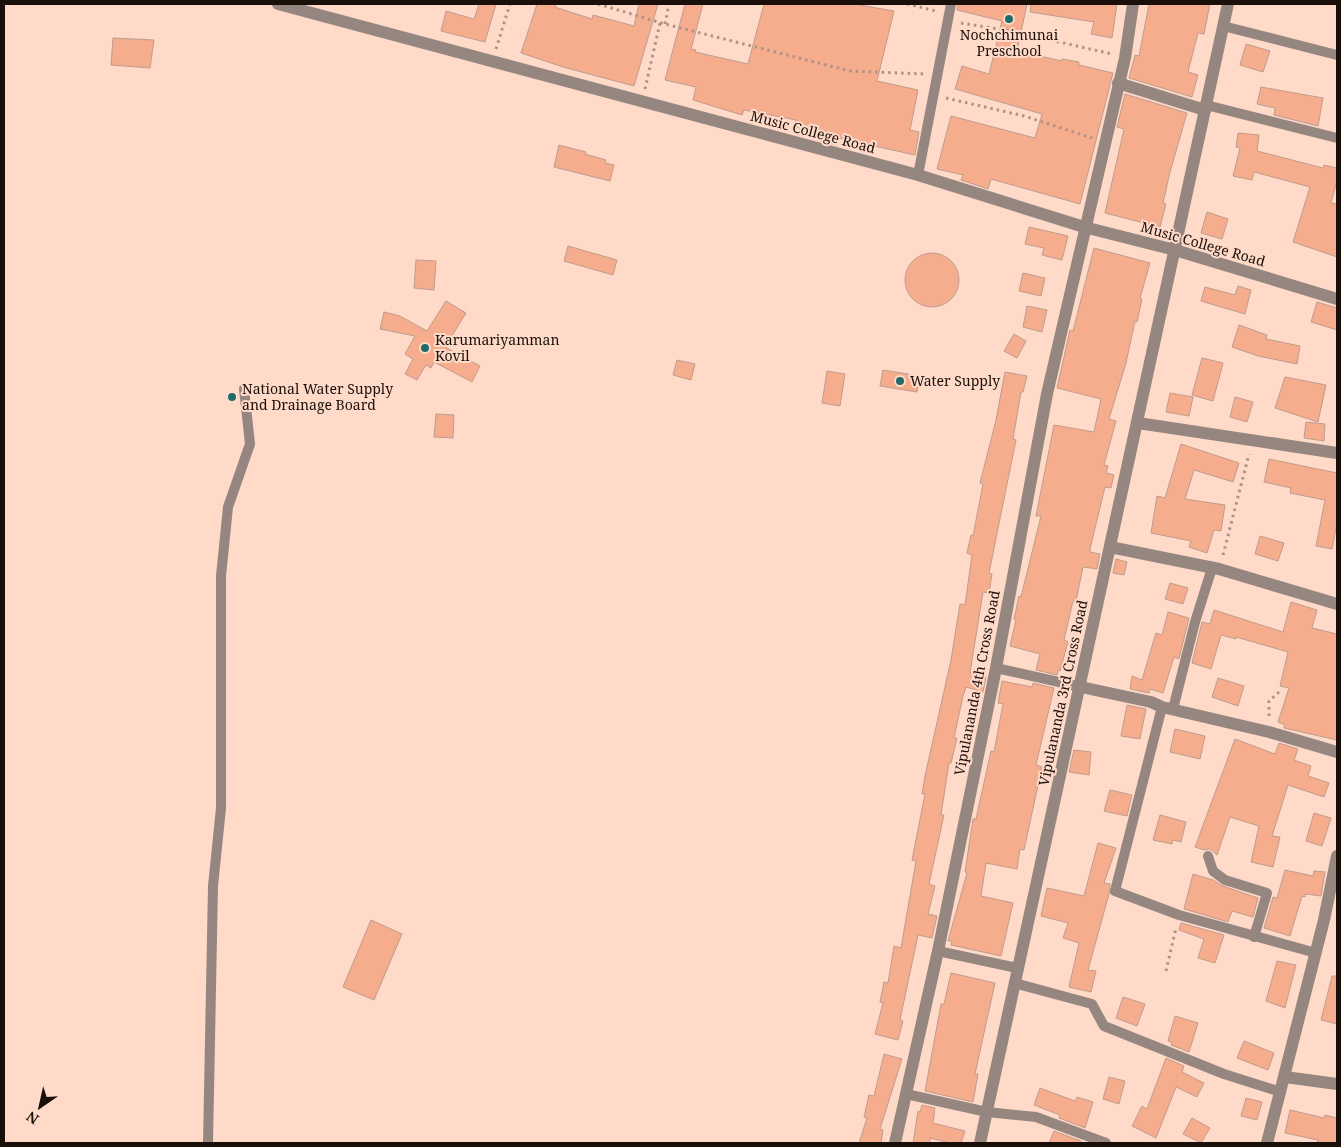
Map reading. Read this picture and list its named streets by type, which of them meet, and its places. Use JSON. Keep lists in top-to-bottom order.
{
  "streets": {
    "street": ["Music College Road", "Vipulananda 4th Cross Road", "Vipulananda 3rd Cross Road"]
  },
  "crossings": [
    ["Music College Road", "Vipulananda 4th Cross Road"],
    ["Music College Road", "Vipulananda 3rd Cross Road"]
  ],
  "places": [
    "Nochchimunai Preschool",
    "Karumariyamman Kovil",
    "Water Supply",
    "National Water Supply and Drainage Board"
  ],
  "north": "bottom left"
}
